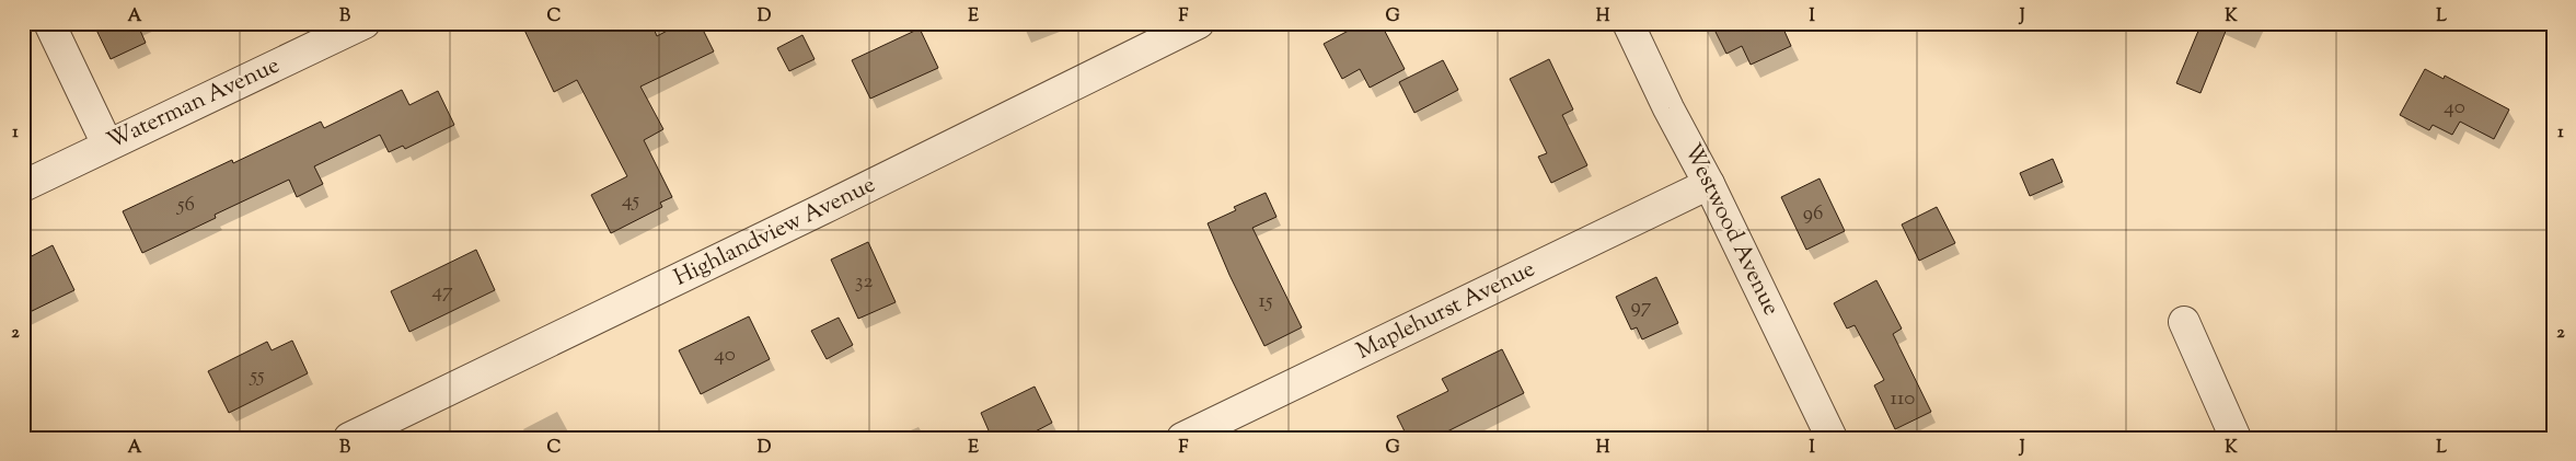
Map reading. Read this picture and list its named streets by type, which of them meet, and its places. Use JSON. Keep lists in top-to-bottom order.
{
  "streets": {
    "street": [
      "Waterman Avenue",
      "Westwood Avenue",
      "Highlandview Avenue",
      "Maplehurst Avenue"
    ]
  },
  "crossings": [
    ["Westwood Avenue", "Maplehurst Avenue"]
  ],
  "house_numbers": [
    "40",
    "45",
    "56",
    "96",
    "32",
    "47",
    "15",
    "97",
    "40",
    "55",
    "110"
  ],
  "grid": {
    "columns": [
      "A",
      "B",
      "C",
      "D",
      "E",
      "F",
      "G",
      "H",
      "I",
      "J",
      "K",
      "L"
    ],
    "rows": ["1", "2"]
  }
}
